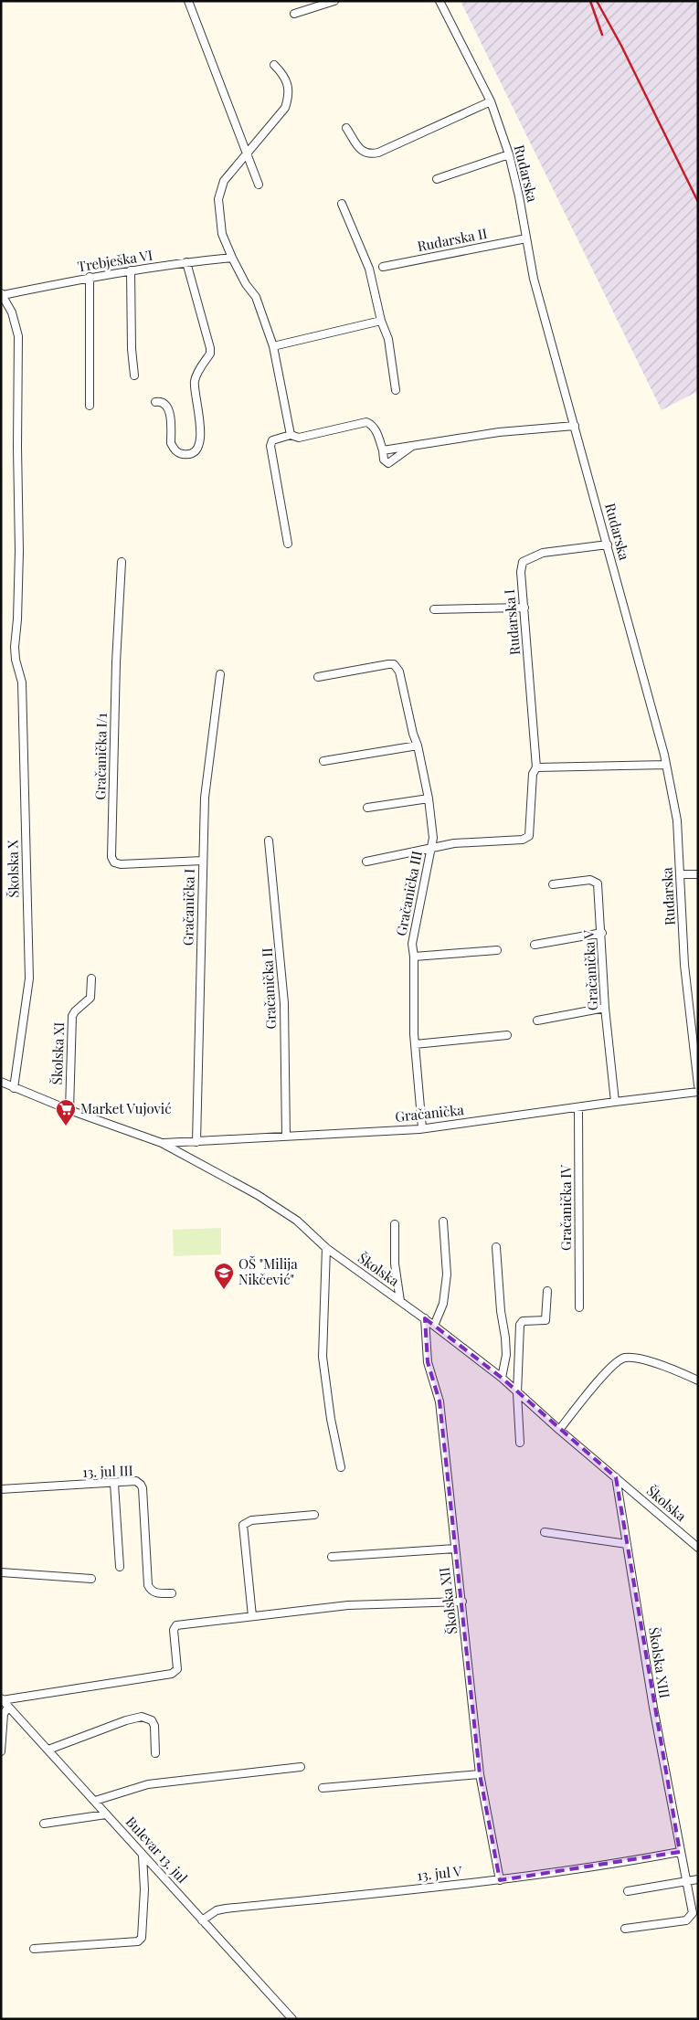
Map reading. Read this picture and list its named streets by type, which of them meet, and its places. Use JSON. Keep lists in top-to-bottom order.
{
  "streets": {
    "street": [
      "Rudarska",
      "Rudarska II",
      "Trebješka VI",
      "Rudarska I",
      "Gračanička I/1",
      "Školska X",
      "Gračanička III",
      "Gračanička I",
      "Gračanička V",
      "Gračanička II",
      "Školska XI",
      "Gračanička",
      "Gračanička IV",
      "Školska",
      "13. jul III",
      "Školska XII",
      "Školska XIII",
      "Bulevar 13. jul",
      "13. jul V"
    ]
  },
  "crossings": [
    ["Rudarska", "Rudarska II"],
    ["Rudarska", "Rudarska I"],
    ["Trebješka VI", "Školska X"],
    ["Rudarska I", "Gračanička III"],
    ["Gračanička I/1", "Gračanička I"],
    ["Školska X", "Školska"],
    ["Gračanička III", "Gračanička"],
    ["Gračanička I", "Gračanička"],
    ["Gračanička V", "Gračanička"],
    ["Gračanička II", "Gračanička"],
    ["Školska XI", "Školska"],
    ["Gračanička", "Gračanička IV"],
    ["Gračanička", "Školska"],
    ["Školska", "Školska XII"],
    ["Školska", "Školska XIII"],
    ["Školska XII", "13. jul V"],
    ["Školska XIII", "13. jul V"],
    ["Bulevar 13. jul", "13. jul V"]
  ],
  "places": {
    "supermarket": ["Market Vujović"],
    "school or university": ["OŠ \"Milija Nikčević\""]
  }
}
